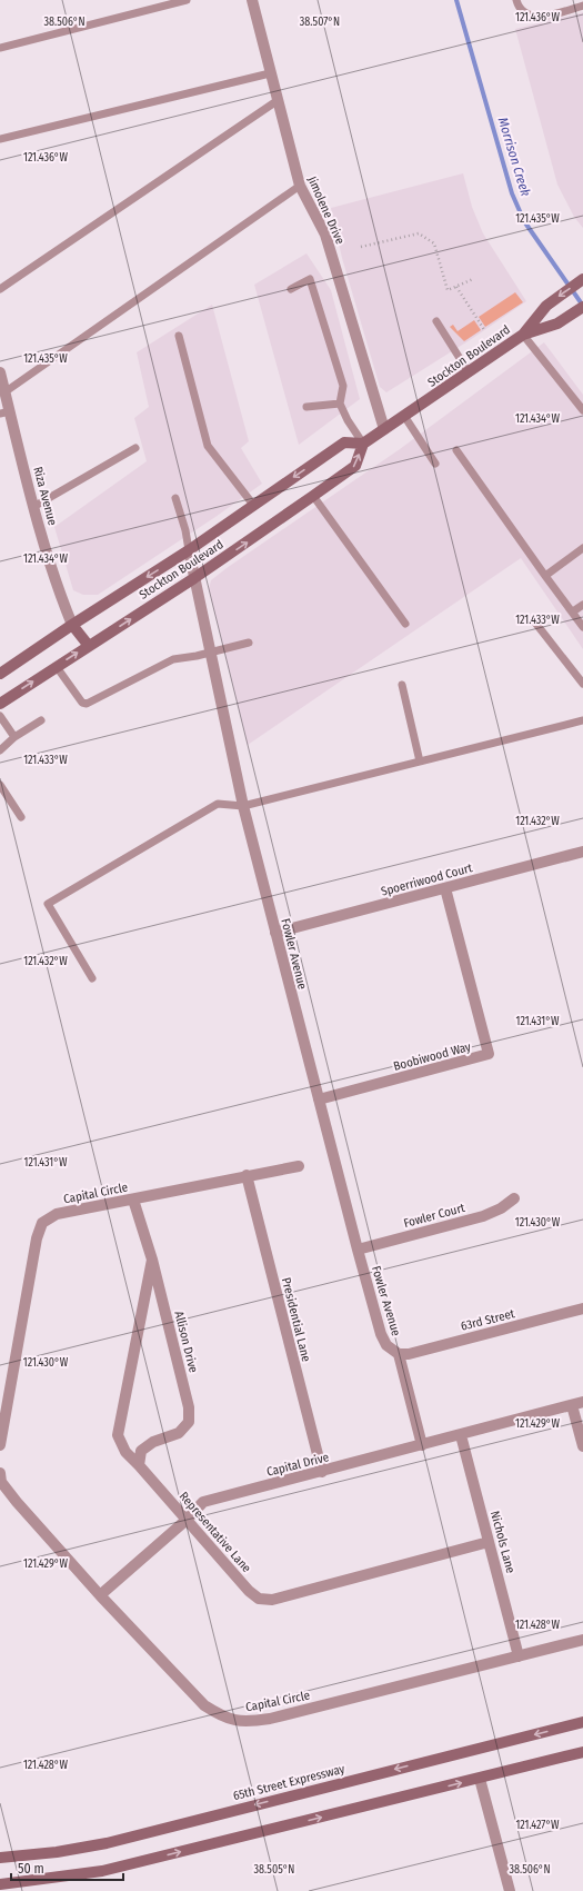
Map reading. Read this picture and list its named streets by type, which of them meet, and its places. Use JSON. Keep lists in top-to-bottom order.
{
  "streets": {
    "main road": ["Stockton Boulevard", "65th Street Expressway"],
    "street": [
      "Jimolene Drive",
      "Riza Avenue",
      "Spoerriwood Court",
      "Fowler Avenue",
      "Boobiwood Way",
      "Capital Circle",
      "Fowler Court",
      "Presidential Lane",
      "63rd Street",
      "Allison Drive",
      "Capital Drive",
      "Representative Lane",
      "Nichols Lane"
    ]
  },
  "crossings": [
    ["Jimolene Drive", "Stockton Boulevard"],
    ["Stockton Boulevard", "Riza Avenue"],
    ["Stockton Boulevard", "Fowler Avenue"],
    ["Spoerriwood Court", "Fowler Avenue"],
    ["Spoerriwood Court", "Boobiwood Way"],
    ["Fowler Avenue", "Boobiwood Way"],
    ["Fowler Avenue", "Fowler Court"],
    ["Fowler Avenue", "63rd Street"],
    ["Capital Circle", "Presidential Lane"],
    ["Capital Circle", "Allison Drive"],
    ["Capital Circle", "Capital Drive"],
    ["Capital Circle", "Nichols Lane"],
    ["Presidential Lane", "Capital Drive"],
    ["Allison Drive", "Representative Lane"],
    ["Capital Drive", "Representative Lane"],
    ["Capital Drive", "Nichols Lane"],
    ["Representative Lane", "Nichols Lane"]
  ],
  "water": ["Morrison Creek"],
  "scale_bar": "50 m",
  "coordinates": [
    "121.436°W",
    "38.506°N",
    "38.507°N",
    "121.435°W",
    "121.434°W",
    "121.433°W",
    "121.432°W",
    "121.431°W",
    "121.430°W",
    "121.429°W",
    "121.428°W",
    "121.427°W",
    "38.505°N"
  ]
}
